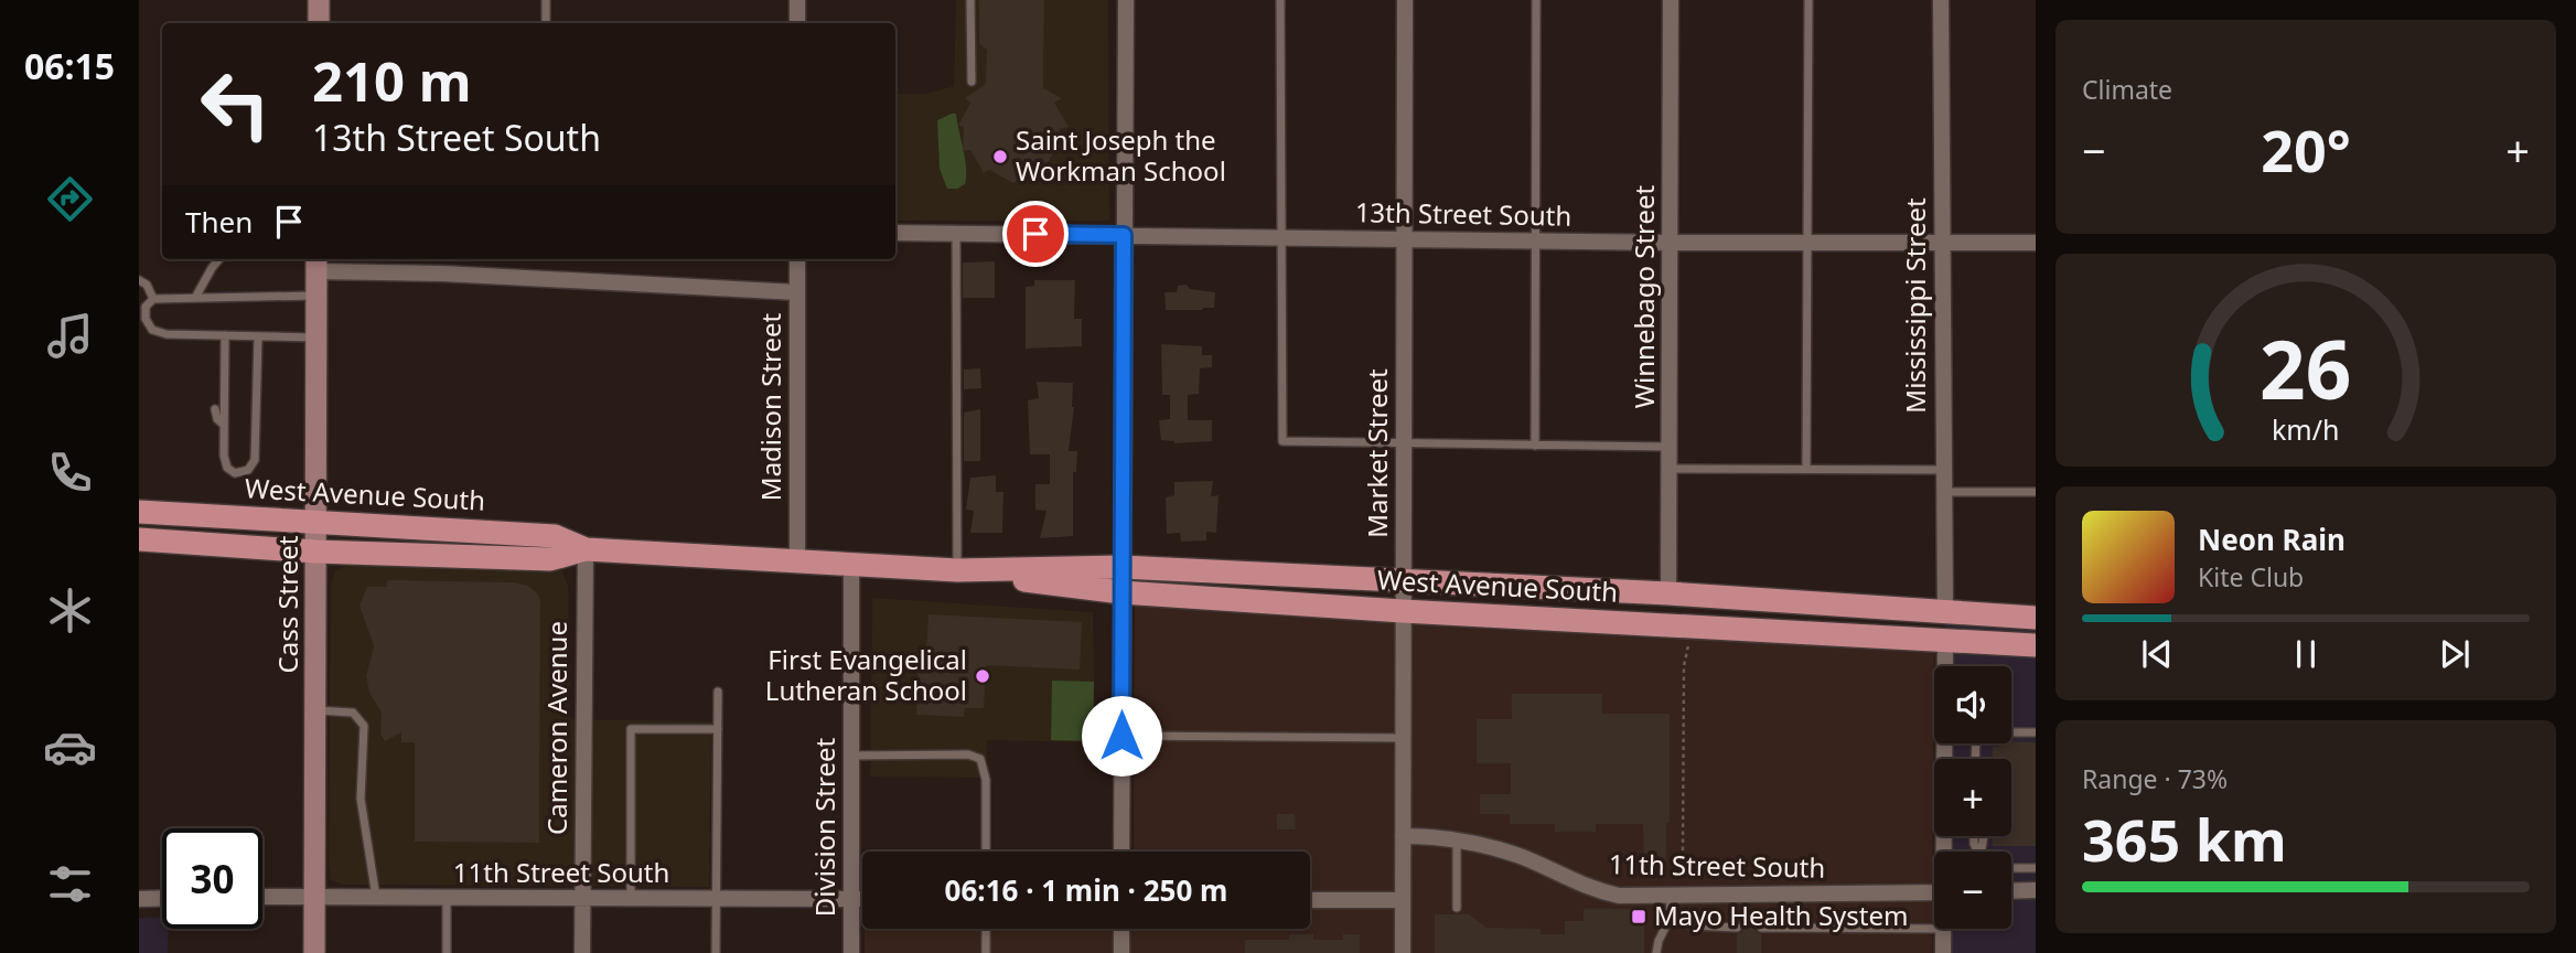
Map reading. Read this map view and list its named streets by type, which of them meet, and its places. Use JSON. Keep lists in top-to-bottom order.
{
  "streets": {
    "main road": ["West Avenue South"],
    "street": [
      "13th Street South",
      "Winnebago Street",
      "Mississippi Street",
      "Madison Street",
      "Market Street",
      "Cass Street",
      "Cameron Avenue",
      "Division Street",
      "11th Street South"
    ]
  },
  "crossings": [
    ["13th Street South", "Winnebago Street"],
    ["13th Street South", "Mississippi Street"],
    ["13th Street South", "Market Street"],
    ["Winnebago Street", "West Avenue South"],
    ["Mississippi Street", "West Avenue South"],
    ["Madison Street", "West Avenue South"],
    ["Market Street", "West Avenue South"],
    ["Market Street", "11th Street South"],
    ["West Avenue South", "Cass Street"],
    ["West Avenue South", "Cameron Avenue"],
    ["West Avenue South", "Division Street"],
    ["Cass Street", "11th Street South"],
    ["Cameron Avenue", "11th Street South"],
    ["Division Street", "11th Street South"]
  ],
  "places": {
    "other": ["Saint Joseph the Workman School", "First Evangelical Lutheran School"],
    "transit": ["Mayo Health System"]
  },
  "page": {
    "tabs": "06:15",
    "tile": [
      "Climate",
      ["Range · 73%", "365 km"]
    ],
    "turn": ["210 m", "13th Street South"],
    "heat": ["−", "20°", "+"],
    "then": "Then",
    "song": ["Neon Rain", "Kite Club"],
    "map_buttons": ["+", "−"],
    "limit": "30",
    "trip": "06:16 · 1 min · 250 m",
    "gauge": ["26", "km/h"]
  }
}
